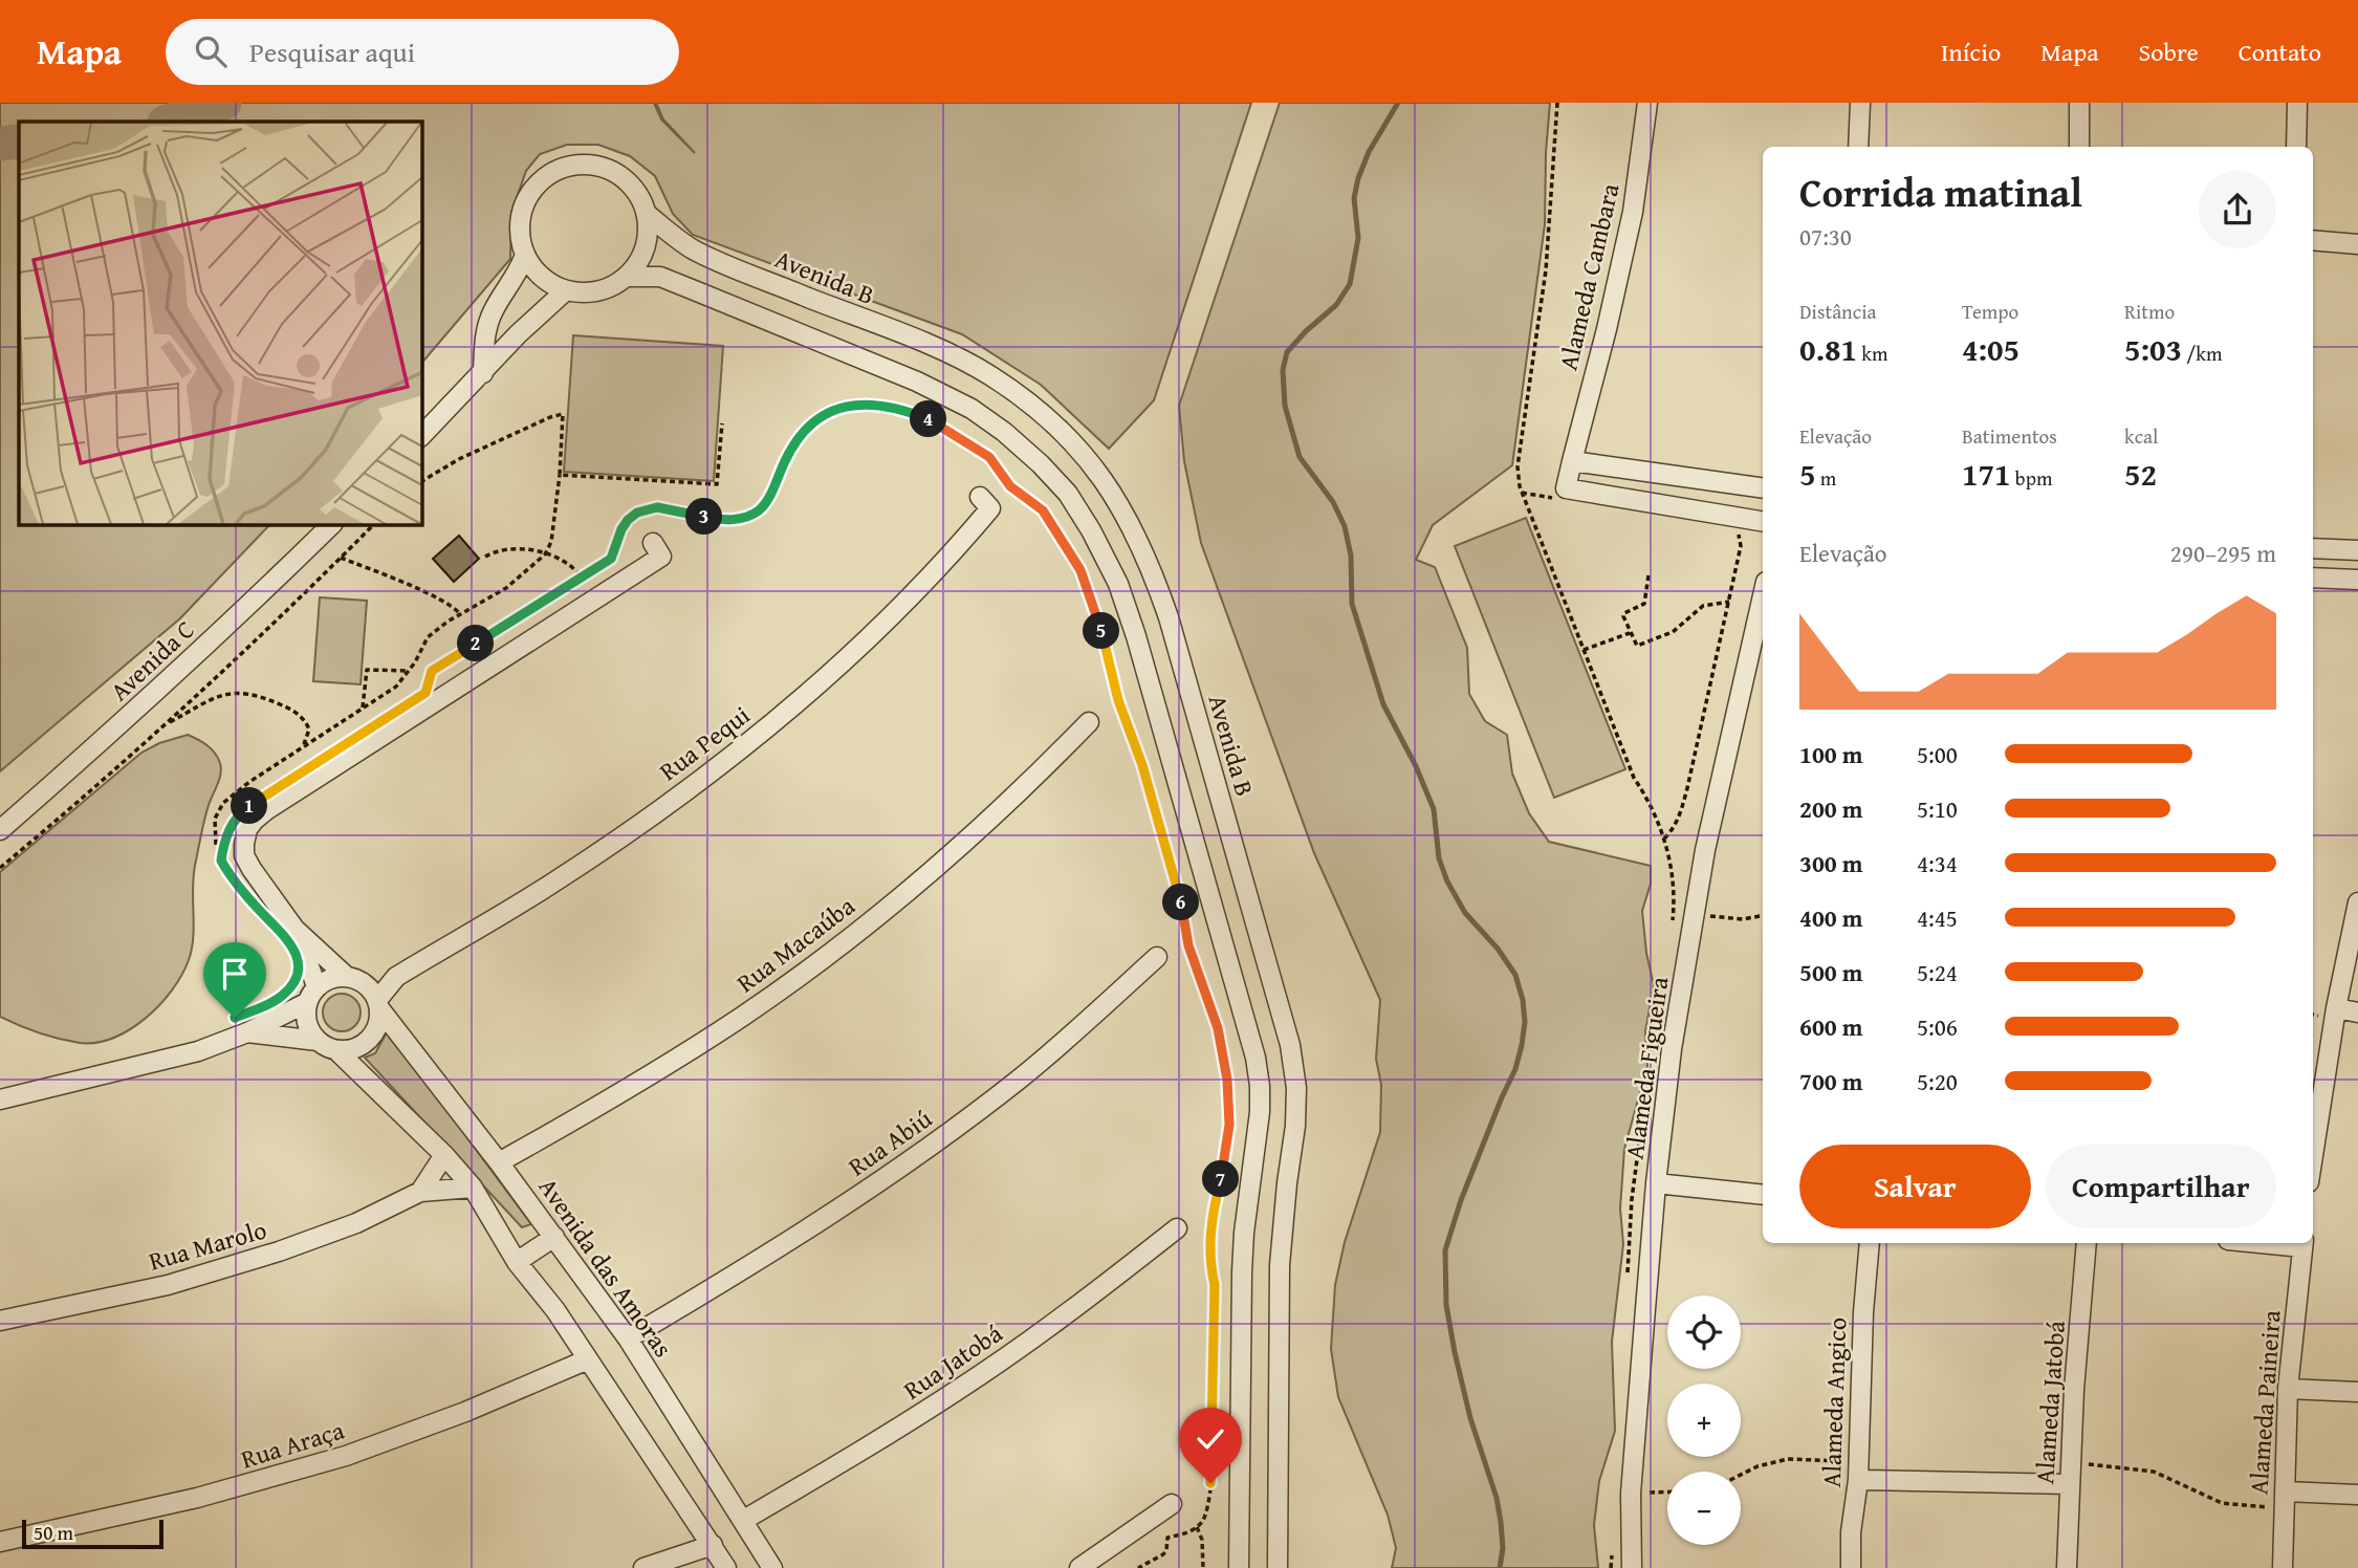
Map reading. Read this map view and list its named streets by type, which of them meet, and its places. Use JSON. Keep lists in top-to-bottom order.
{
  "streets": {
    "street": [
      "Avenida B",
      "Alameda Cambara",
      "Avenida C",
      "Rua Pequi",
      "Rua Macaúba",
      "Alameda Figueira",
      "Rua Abiú",
      "Rua Marolo",
      "Avenida das Amoras",
      "Rua Jatobá",
      "Alameda Angico",
      "Alameda Jatobá",
      "Alameda Paineira",
      "Rua Araça"
    ]
  },
  "crossings": [
    ["Rua Pequi", "Avenida das Amoras"],
    ["Rua Macaúba", "Avenida das Amoras"],
    ["Rua Abiú", "Avenida das Amoras"],
    ["Avenida das Amoras", "Rua Jatobá"]
  ],
  "scale_bar": "50 m",
  "page": {
    "header": "Mapa",
    "search": "Pesquisar aqui",
    "nav": [
      "Início",
      "Mapa",
      "Sobre",
      "Contato"
    ],
    "heading": ["Corrida matinal", "07:30"],
    "stats": [
      ["Distância", "0.81 km"],
      ["Tempo", "4:05"],
      ["Ritmo", "5:03 /km"],
      ["Elevação", "5 m"],
      ["Batimentos", "171 bpm"],
      ["kcal", "52"]
    ],
    "pins": [
      "4",
      "3",
      "5",
      "2",
      "1",
      "6",
      "7"
    ],
    "chart": ["Elevação", "290–295 m"],
    "list": [
      {
        "name": "100 m",
        "note": "5:00"
      },
      {
        "name": "200 m",
        "note": "5:10"
      },
      {
        "name": "300 m",
        "note": "4:34"
      },
      {
        "name": "400 m",
        "note": "4:45"
      },
      {
        "name": "500 m",
        "note": "5:24"
      },
      {
        "name": "600 m",
        "note": "5:06"
      },
      {
        "name": "700 m",
        "note": "5:20"
      }
    ],
    "buttons": ["Salvar", "Compartilhar"],
    "map_buttons": ["+", "−"],
    "scale": "50 m"
  }
}
